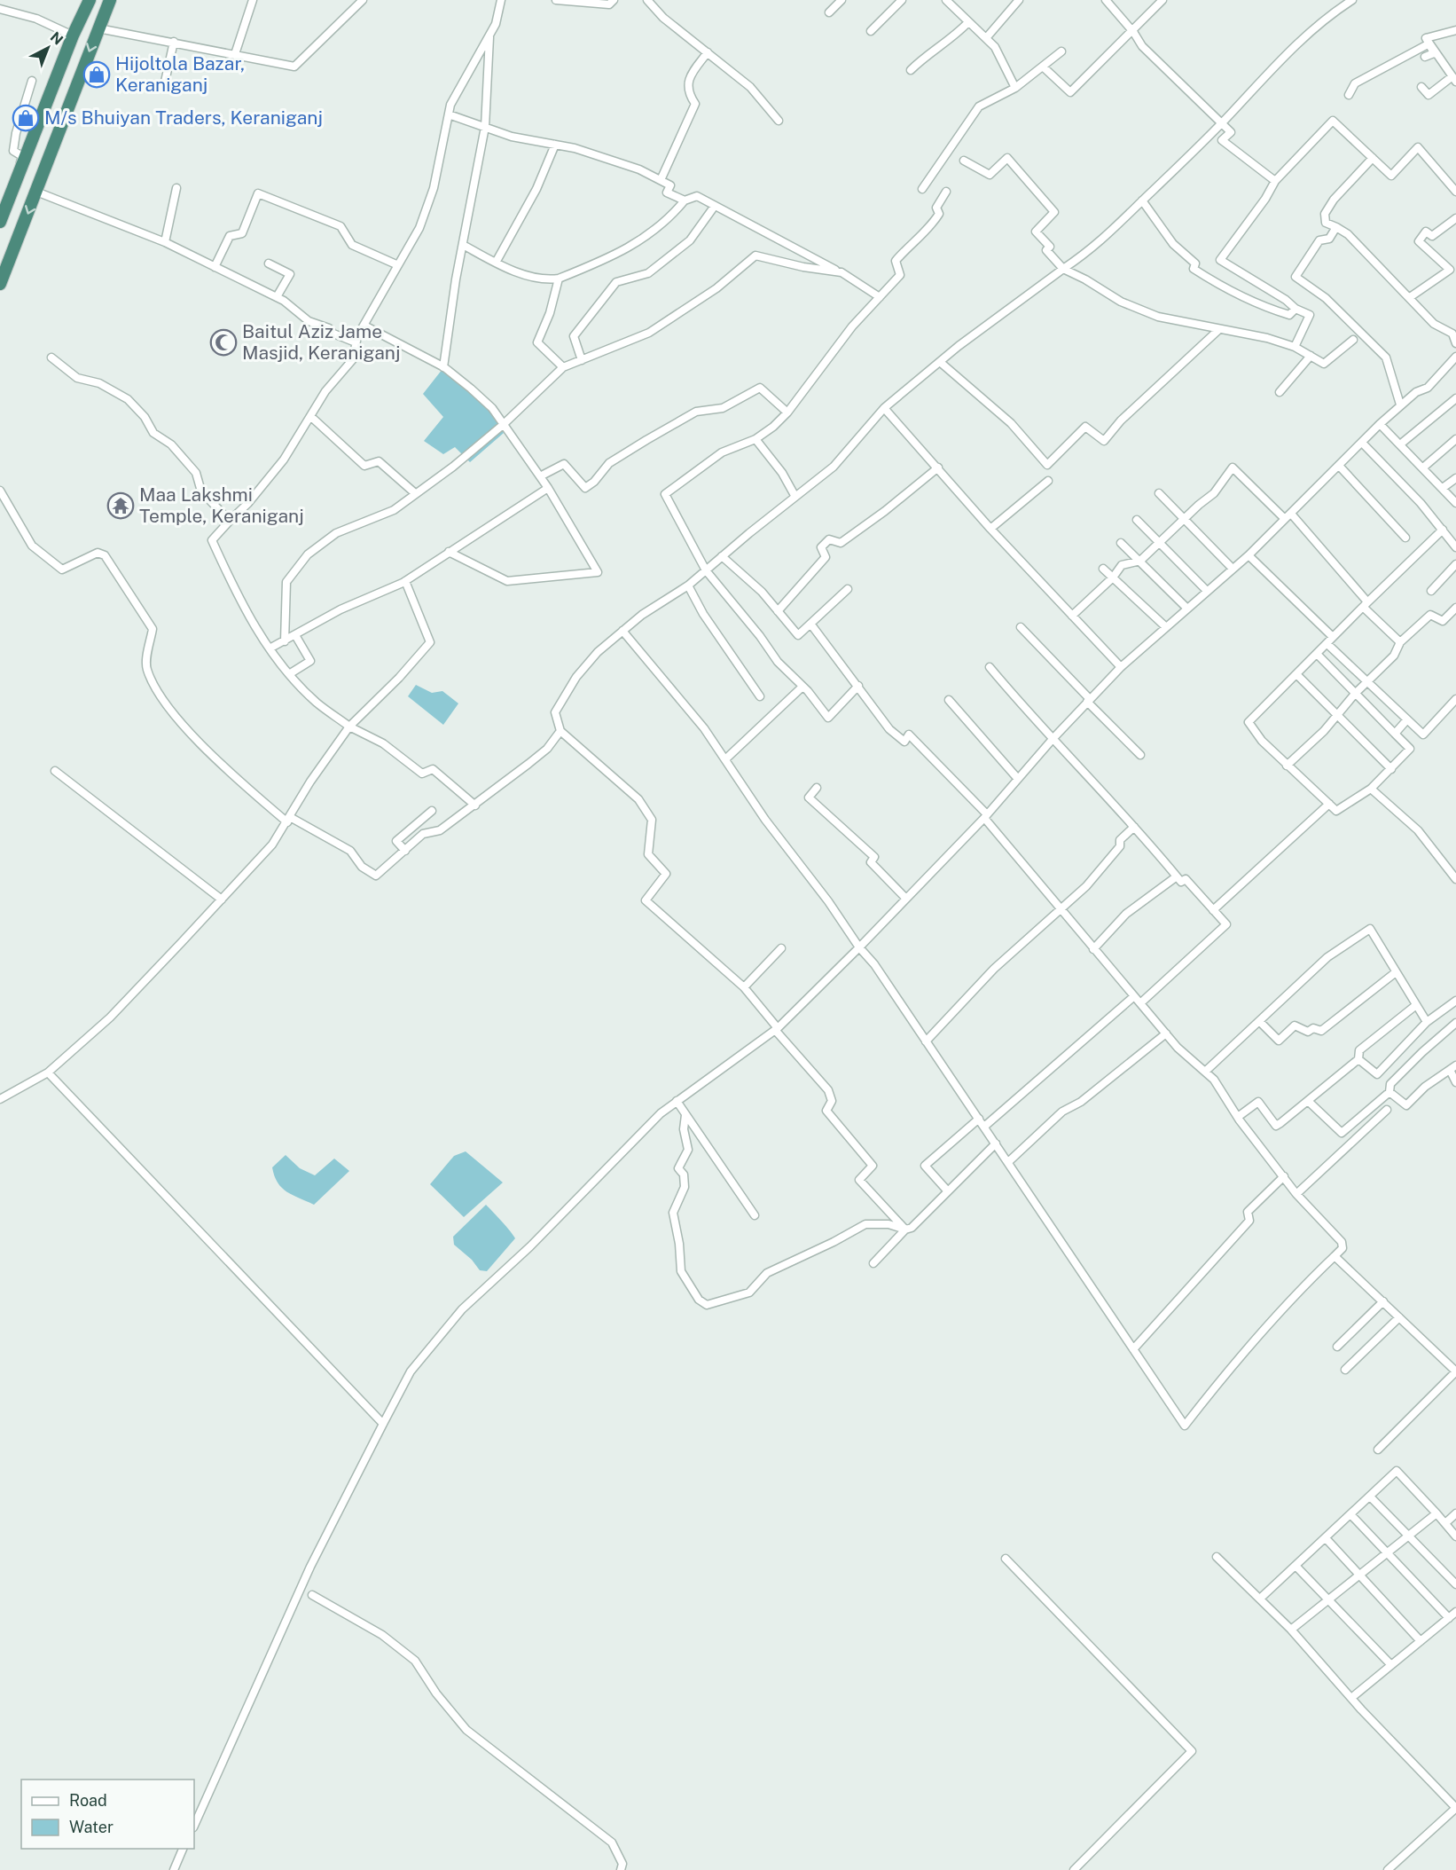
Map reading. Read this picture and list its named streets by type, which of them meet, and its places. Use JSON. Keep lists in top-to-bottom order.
{
  "places": {
    "shop": ["Hijoltola Bazar, Keraniganj", "M/s Bhuiyan Traders, Keraniganj"],
    "mosque": ["Baitul Aziz Jame Masjid, Keraniganj"],
    "temple": ["Maa Lakshmi Temple, Keraniganj"]
  },
  "legend": ["Road", "Water"],
  "north": "top right"
}
